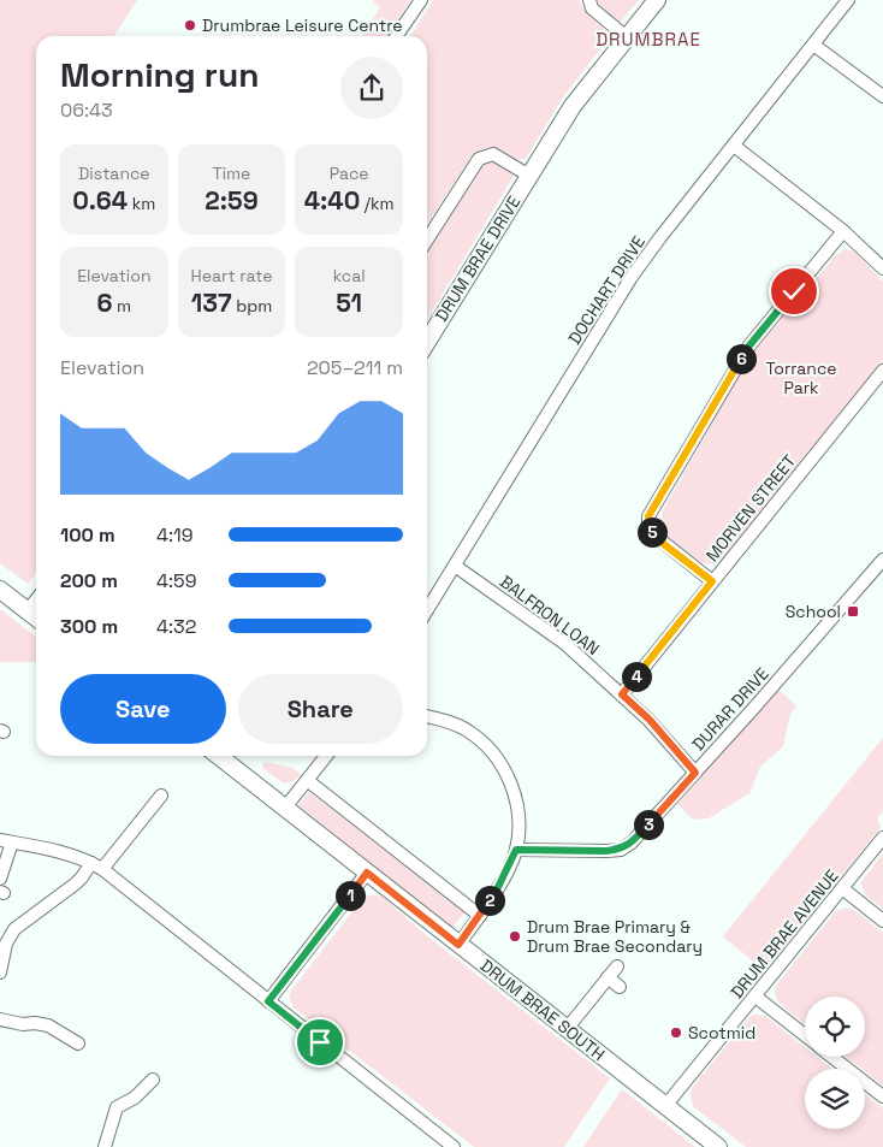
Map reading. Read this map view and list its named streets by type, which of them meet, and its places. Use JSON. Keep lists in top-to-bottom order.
{
  "streets": {
    "main road": ["DRUM BRAE DRIVE", "DRUM BRAE SOUTH"],
    "street": [
      "DOCHART DRIVE",
      "MORVEN STREET",
      "BALFRON LOAN",
      "DURAR DRIVE",
      "DRUM BRAE AVENUE"
    ]
  },
  "crossings": [
    ["DOCHART DRIVE", "BALFRON LOAN"],
    ["MORVEN STREET", "BALFRON LOAN"],
    ["BALFRON LOAN", "DURAR DRIVE"],
    ["DRUM BRAE AVENUE", "DRUM BRAE SOUTH"]
  ],
  "districts": ["DRUMBRAE"],
  "parks": ["Torrance Park"],
  "places": {
    "other": ["Drumbrae Leisure Centre", "Drum Brae Primary & Drum Brae Secondary", "Scotmid"],
    "transit": ["School"]
  },
  "page": {
    "heading": ["Morning run", "06:43"],
    "stats": [
      ["Distance", "0.64 km"],
      ["Time", "2:59"],
      ["Pace", "4:40 /km"],
      ["Elevation", "6 m"],
      ["Heart rate", "137 bpm"],
      ["kcal", "51"]
    ],
    "chart": ["Elevation", "205–211 m"],
    "pins": [
      "6",
      "5",
      "4",
      "3",
      "1",
      "2"
    ],
    "list": [
      {
        "name": "100 m",
        "note": "4:19"
      },
      {
        "name": "200 m",
        "note": "4:59"
      },
      {
        "name": "300 m",
        "note": "4:32"
      }
    ],
    "buttons": ["Save", "Share"]
  }
}
